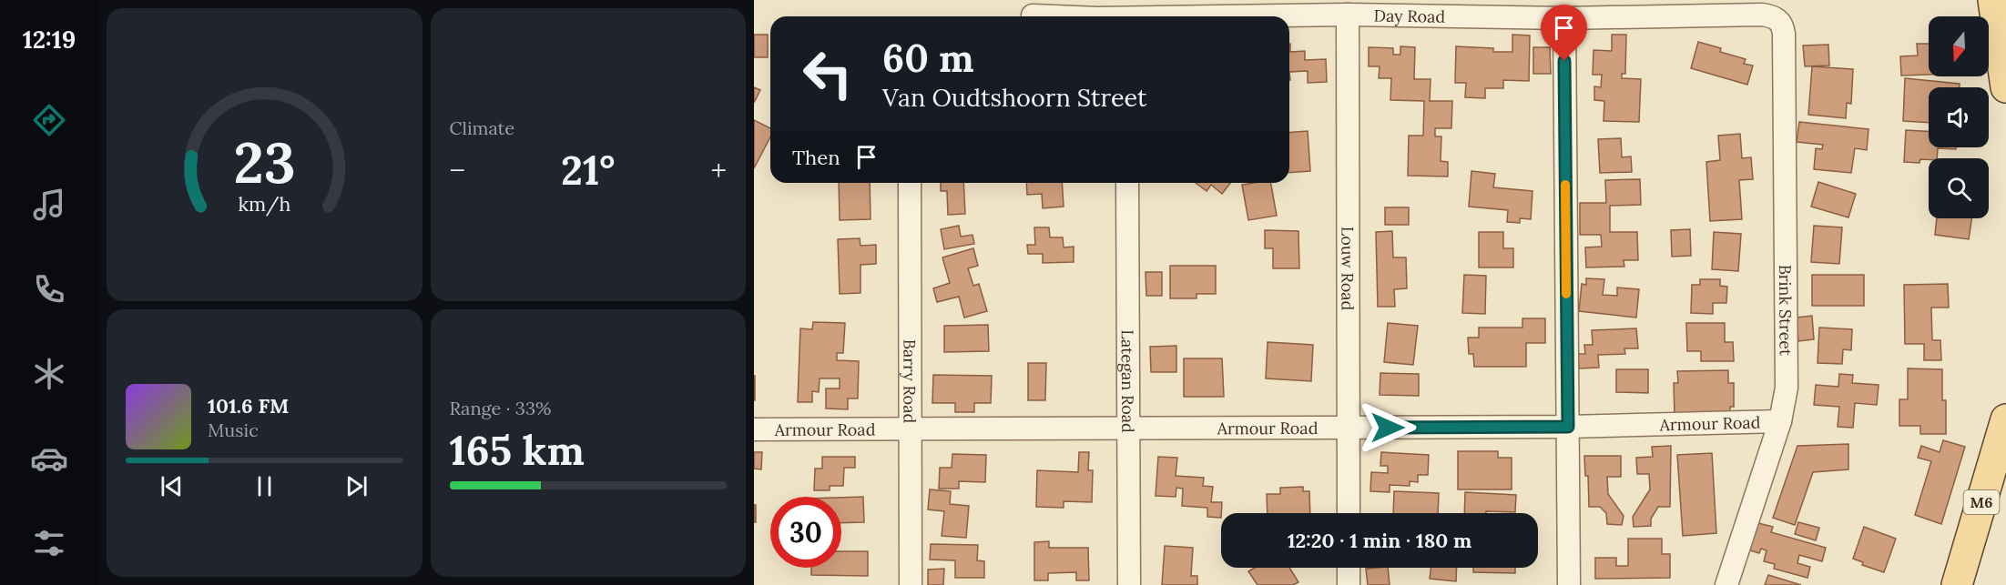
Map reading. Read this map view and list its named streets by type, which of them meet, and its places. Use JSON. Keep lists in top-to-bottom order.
{
  "streets": {
    "main road": ["M6"],
    "street": [
      "Day Road",
      "Louw Road",
      "Brink Street",
      "Barry Road",
      "Lategan Road",
      "Armour Road"
    ]
  },
  "crossings": [
    ["Day Road", "Louw Road"],
    ["Day Road", "Brink Street"],
    ["Louw Road", "Armour Road"],
    ["Brink Street", "Armour Road"],
    ["Barry Road", "Armour Road"],
    ["Lategan Road", "Armour Road"]
  ],
  "north": "bottom",
  "page": {
    "tabs": "12:19",
    "tile": [
      "Climate",
      ["Range · 33%", "165 km"]
    ],
    "turn": ["60 m", "Van Oudtshoorn Street"],
    "then": "Then",
    "heat": ["−", "21°", "+"],
    "song": ["101.6 FM", "Music"],
    "limit": "30",
    "trip": "12:20 · 1 min · 180 m",
    "gauge": ["23", "km/h"]
  }
}
